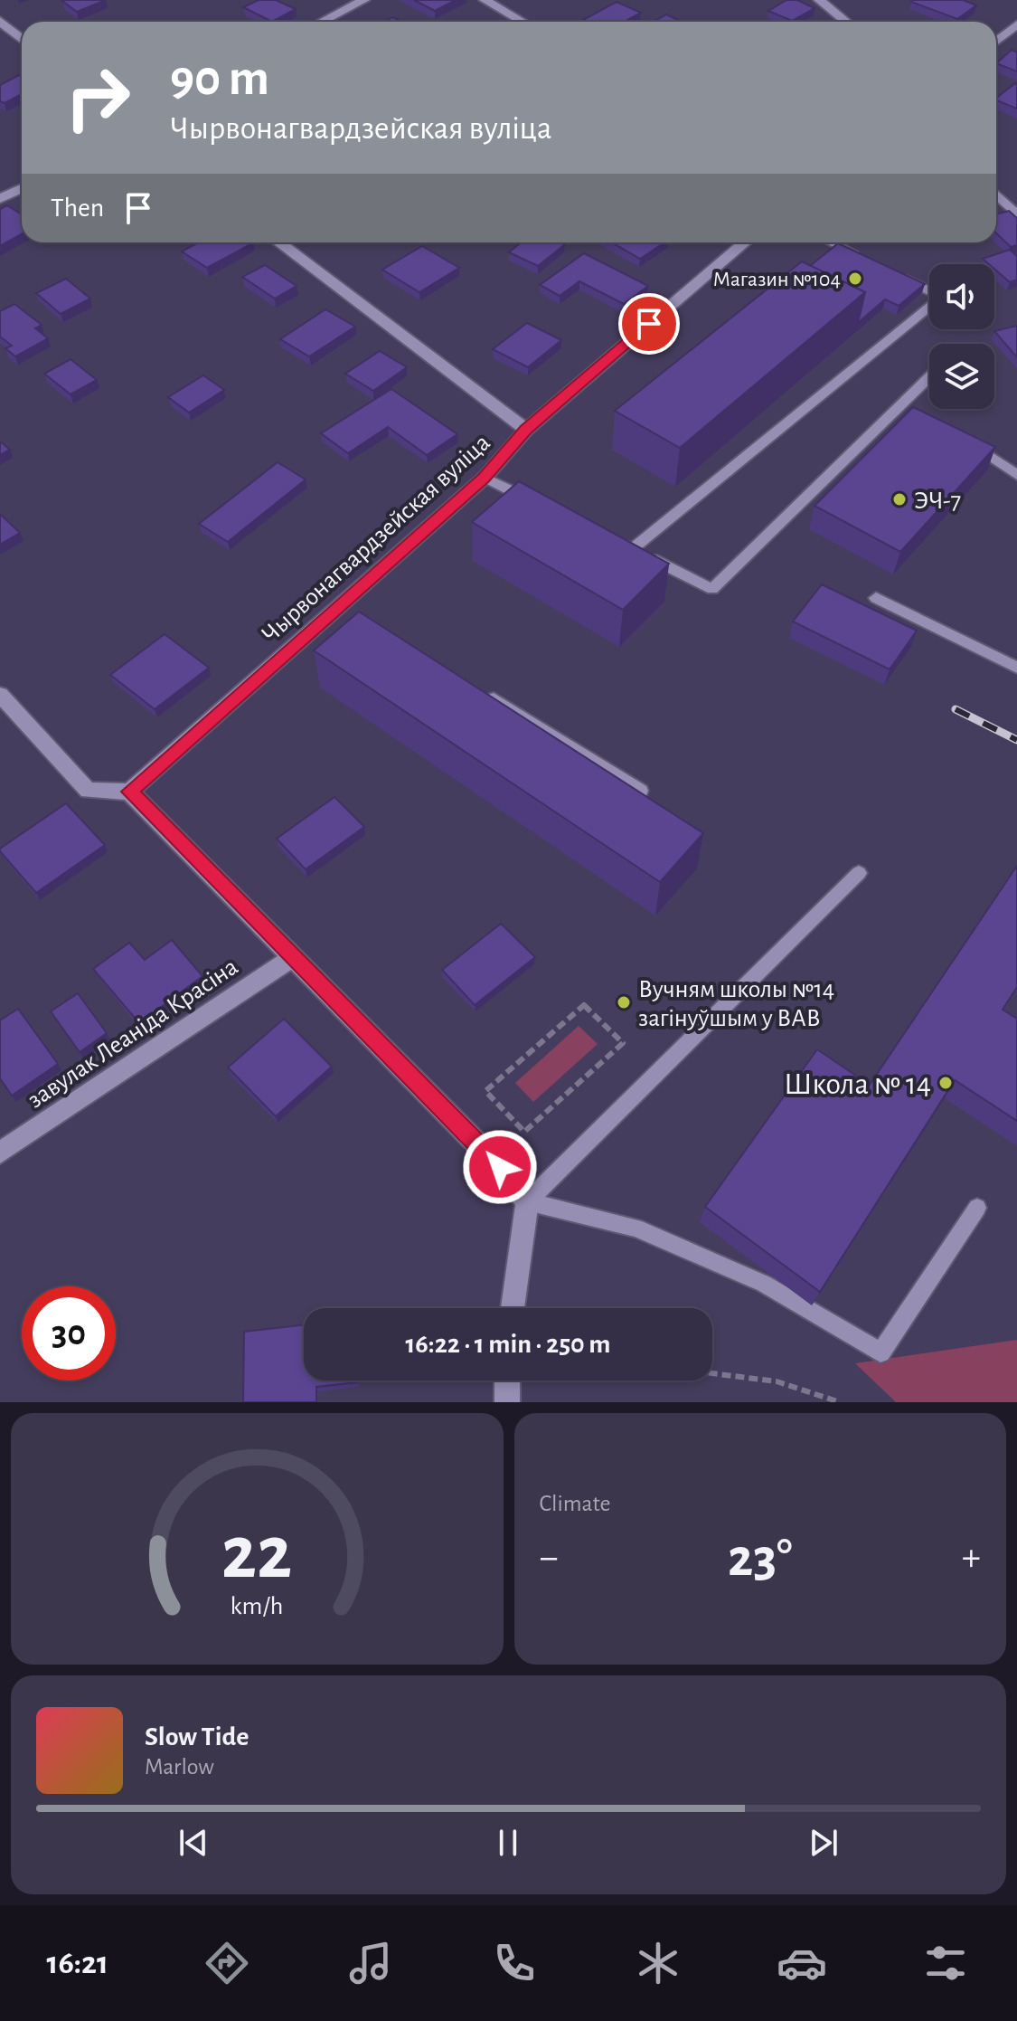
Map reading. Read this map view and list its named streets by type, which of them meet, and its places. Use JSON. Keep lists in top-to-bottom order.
{
  "streets": {
    "street": ["Чырвонагвардзейская вуліца", "завулак Леаніда Красіна"]
  },
  "places": [
    "Магазин №104",
    "ЭЧ-7",
    "Вучням школы №14 загінуўшым у ВАВ",
    "Школа № 14"
  ],
  "page": {
    "turn": ["90 m", "Чырвонагвардзейская вуліца"],
    "then": "Then",
    "limit": "30",
    "trip": "16:22 · 1 min · 250 m",
    "tile": "Climate",
    "heat": ["−", "23°", "+"],
    "song": ["Slow Tide", "Marlow"],
    "tabs": "16:21",
    "gauge": ["22", "km/h"]
  }
}
